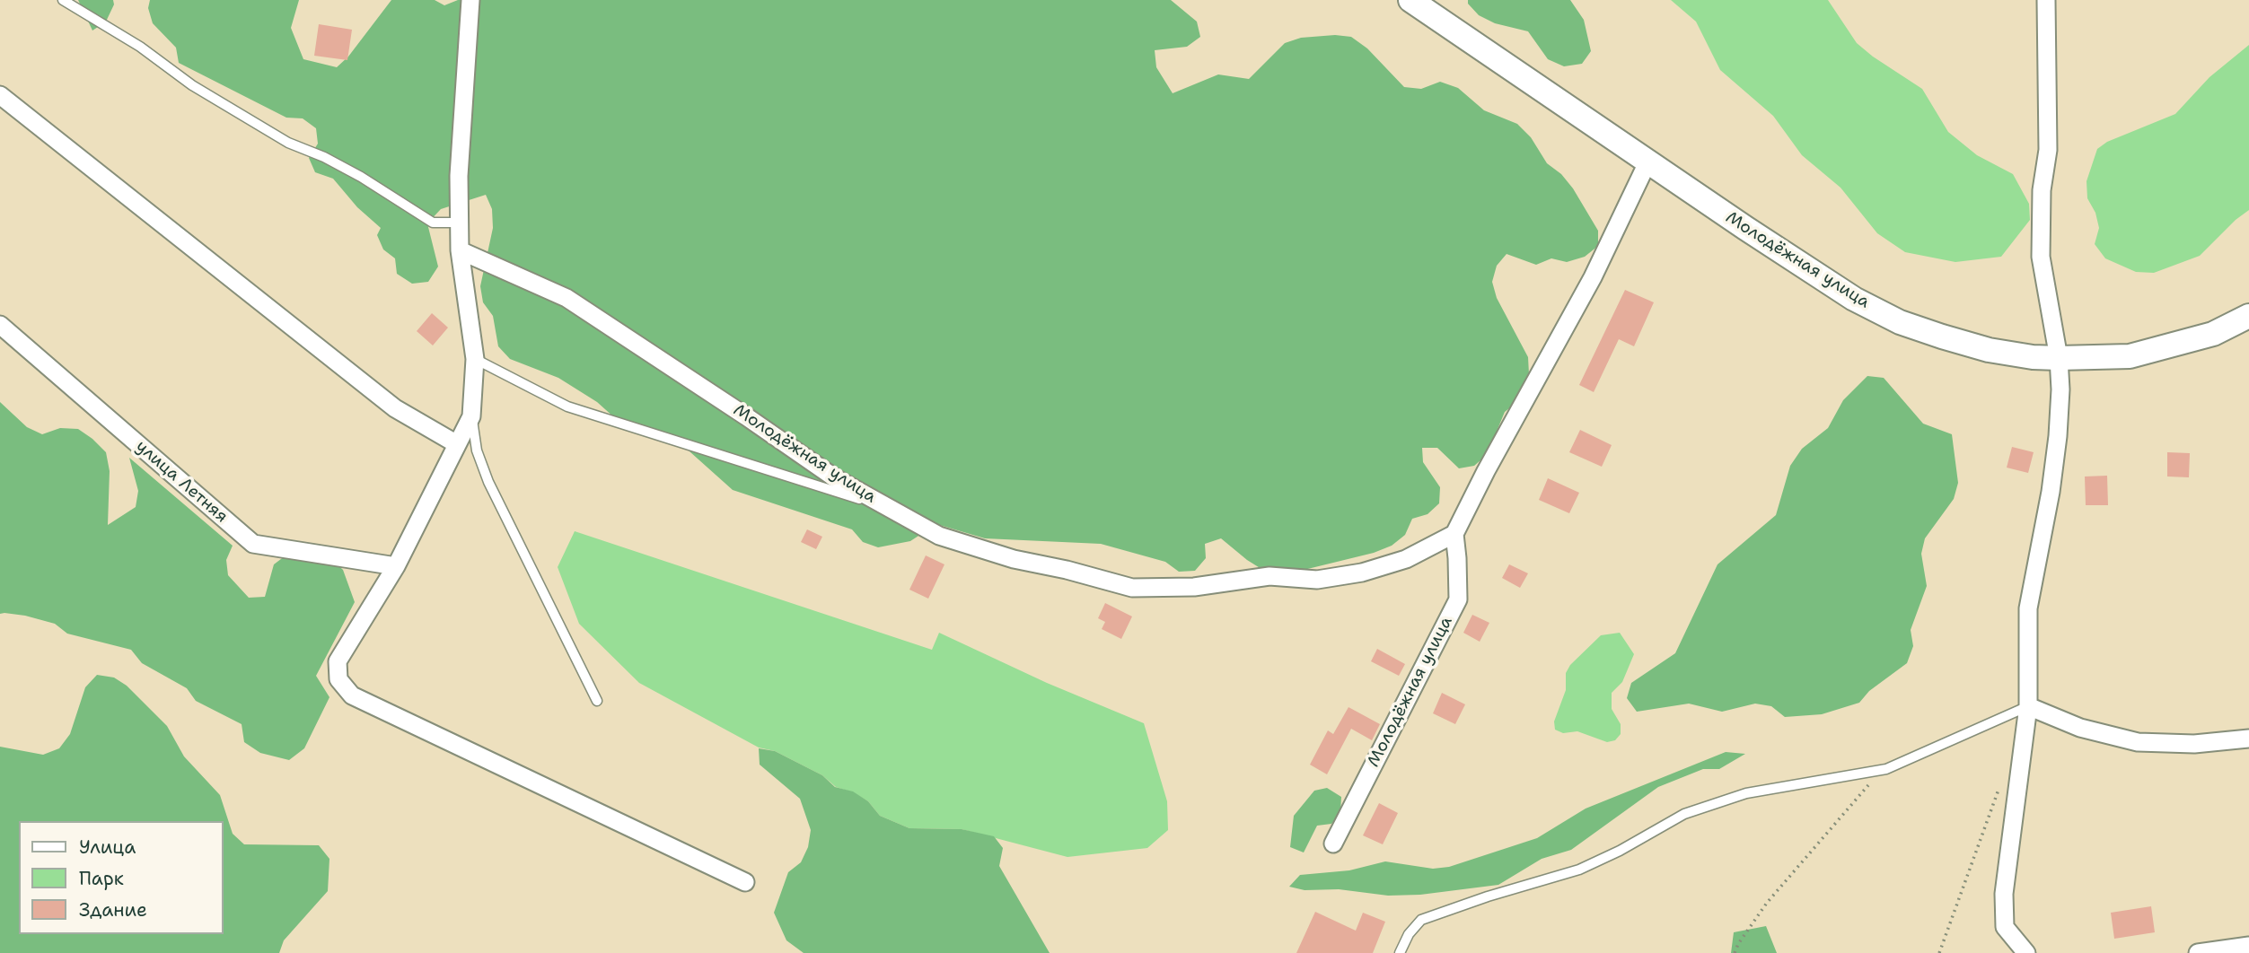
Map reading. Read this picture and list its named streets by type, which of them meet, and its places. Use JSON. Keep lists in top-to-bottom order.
{
  "streets": {
    "street": ["Молодёжная улица", "улица Летняя"]
  },
  "legend": ["Улица", "Парк", "Здание"]
}
